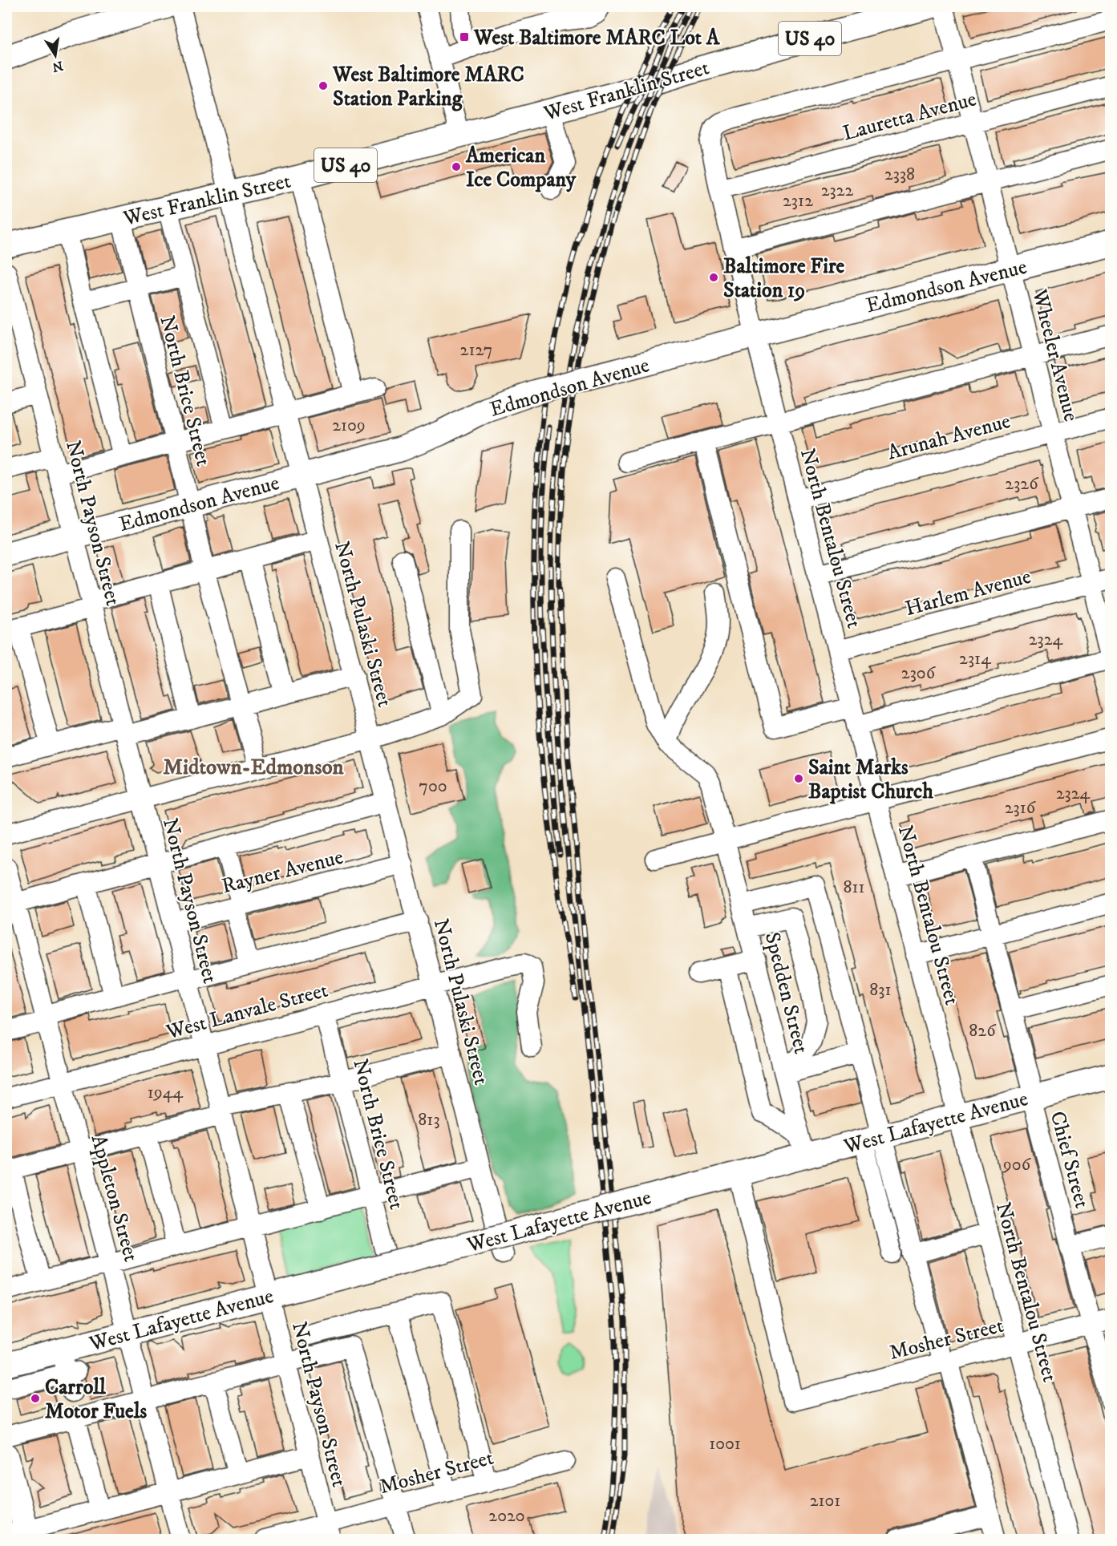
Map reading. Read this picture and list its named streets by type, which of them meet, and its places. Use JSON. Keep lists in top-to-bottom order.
{
  "streets": {
    "main road": [
      "US 40",
      "West Franklin Street",
      "Edmondson Avenue",
      "West Lafayette Avenue"
    ],
    "street": [
      "Lauretta Avenue",
      "Wheeler Avenue",
      "North Brice Street",
      "Arunah Avenue",
      "North Payson Street",
      "North Bentalou Street",
      "Harlem Avenue",
      "North Pulaski Street",
      "Rayner Avenue",
      "Spedden Street",
      "West Lanvale Street",
      "Chief Street",
      "Appleton Street",
      "Mosher Street"
    ]
  },
  "crossings": [
    ["West Franklin Street", "North Brice Street"],
    ["West Franklin Street", "North Pulaski Street"],
    ["Lauretta Avenue", "Wheeler Avenue"],
    ["Lauretta Avenue", "North Bentalou Street"],
    ["Edmondson Avenue", "Wheeler Avenue"],
    ["Edmondson Avenue", "North Brice Street"],
    ["Edmondson Avenue", "North Payson Street"],
    ["Edmondson Avenue", "North Bentalou Street"],
    ["Edmondson Avenue", "North Pulaski Street"],
    ["Wheeler Avenue", "Arunah Avenue"],
    ["Wheeler Avenue", "North Bentalou Street"],
    ["Wheeler Avenue", "Harlem Avenue"],
    ["North Brice Street", "West Lanvale Street"],
    ["North Brice Street", "West Lafayette Avenue"],
    ["Arunah Avenue", "North Bentalou Street"],
    ["North Payson Street", "Rayner Avenue"],
    ["North Payson Street", "West Lanvale Street"],
    ["North Payson Street", "West Lafayette Avenue"],
    ["North Payson Street", "Mosher Street"],
    ["North Bentalou Street", "Harlem Avenue"],
    ["North Bentalou Street", "West Lafayette Avenue"],
    ["North Bentalou Street", "Mosher Street"],
    ["North Pulaski Street", "Rayner Avenue"],
    ["North Pulaski Street", "West Lanvale Street"],
    ["North Pulaski Street", "West Lafayette Avenue"],
    ["Spedden Street", "West Lafayette Avenue"],
    ["West Lanvale Street", "Appleton Street"],
    ["West Lafayette Avenue", "Chief Street"],
    ["West Lafayette Avenue", "Appleton Street"],
    ["West Lafayette Avenue", "Mosher Street"],
    ["Chief Street", "Mosher Street"]
  ],
  "districts": ["Midtown-Edmonson"],
  "places": {
    "transit": ["West Baltimore MARC Lot A"],
    "other": [
      "West Baltimore MARC Station Parking",
      "American Ice Company",
      "Baltimore Fire Station 19",
      "Saint Marks Baptist Church",
      "Carroll Motor Fuels"
    ]
  },
  "house_numbers": [
    "2338",
    "2322",
    "2312",
    "2127",
    "2109",
    "2326",
    "2324",
    "2314",
    "2306",
    "700",
    "2324",
    "2316",
    "811",
    "831",
    "826",
    "1944",
    "813",
    "906",
    "1001",
    "2101",
    "2020"
  ],
  "north": "bottom"
}
